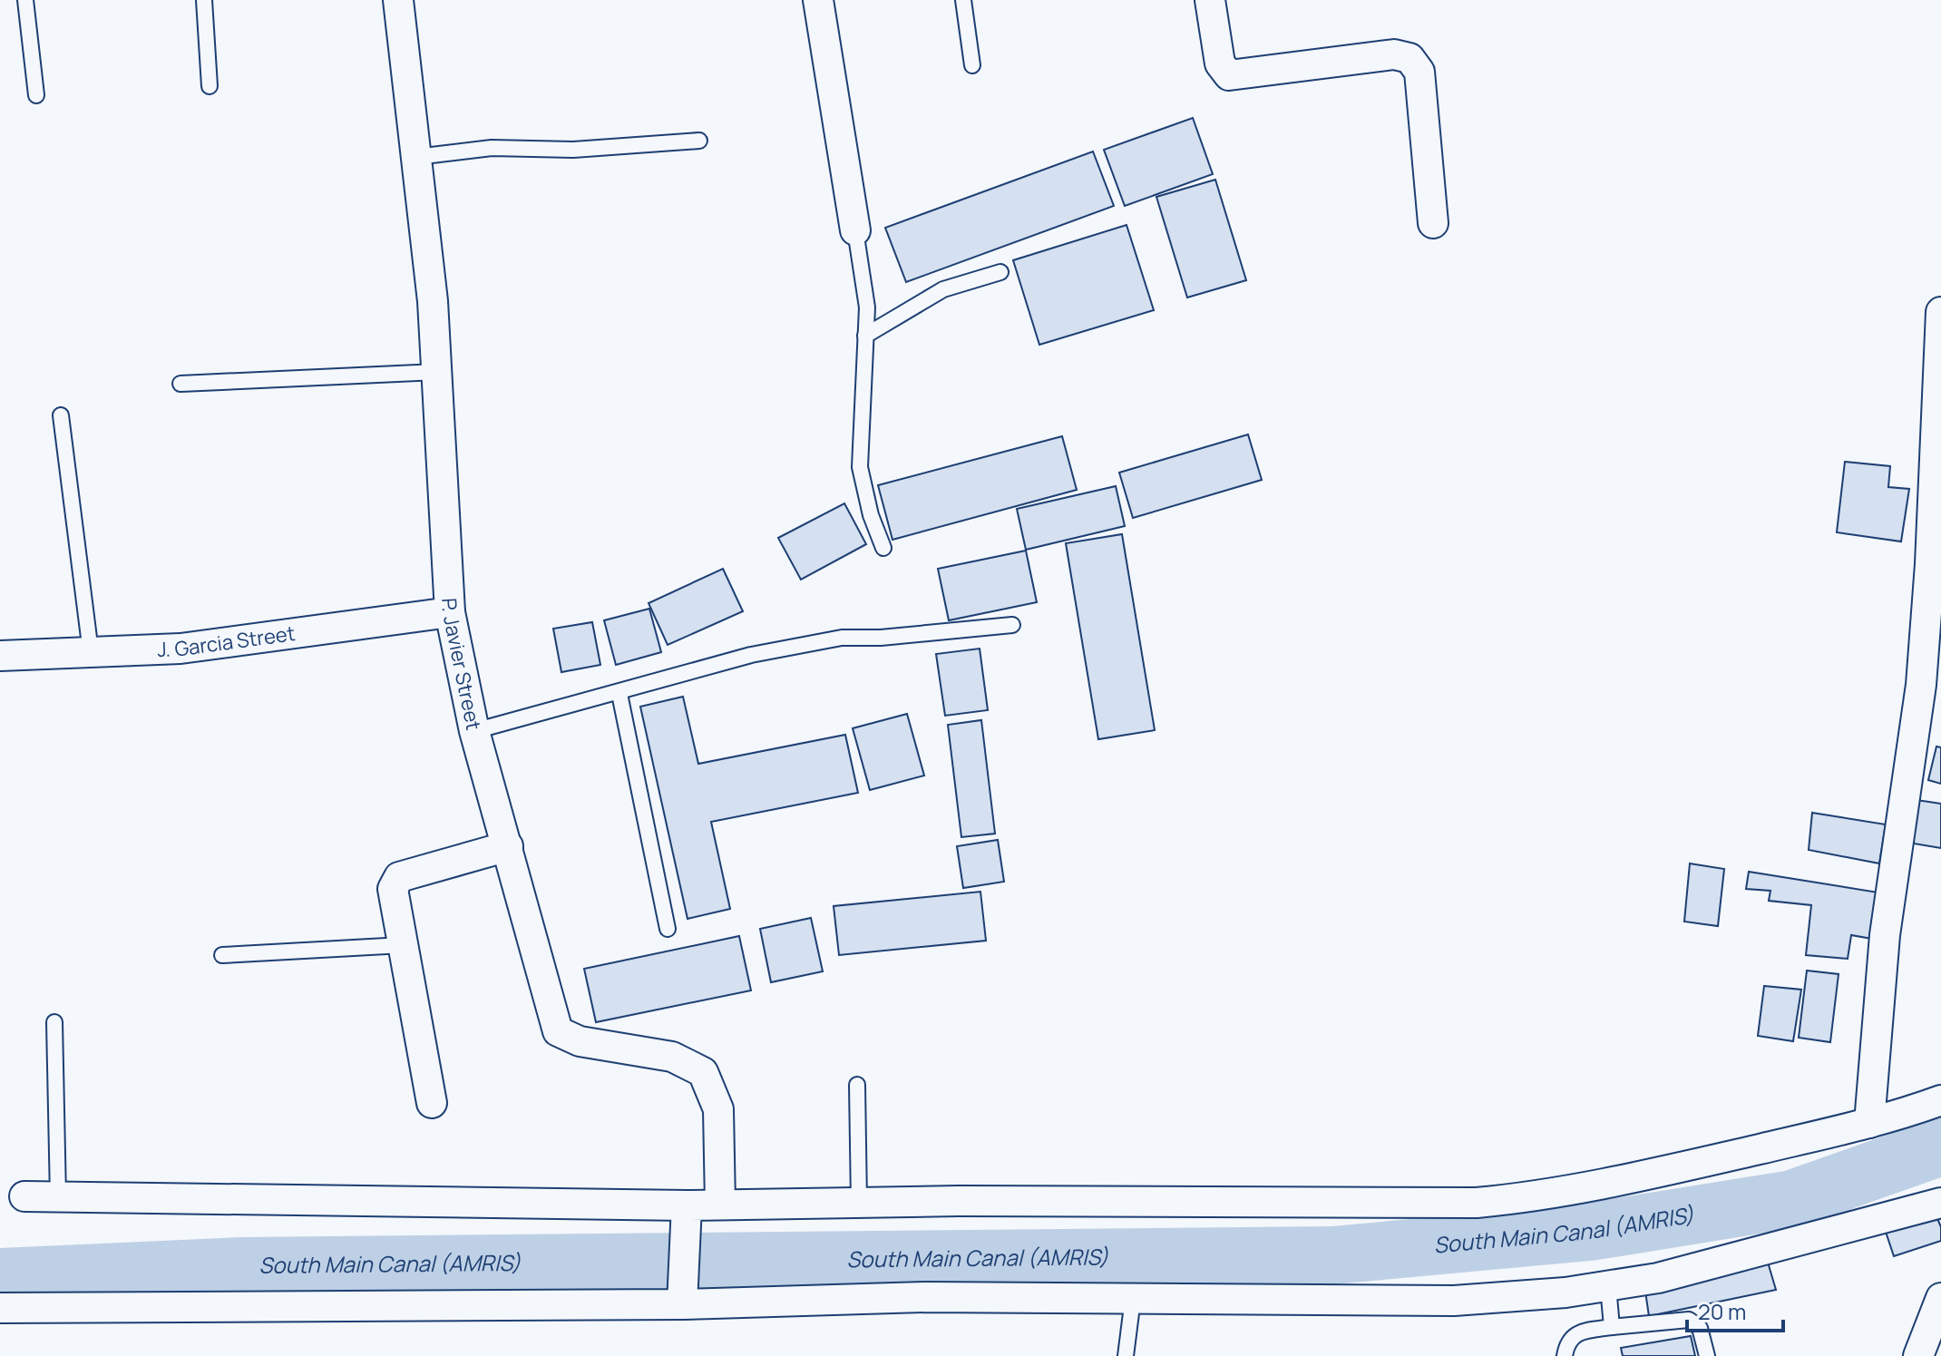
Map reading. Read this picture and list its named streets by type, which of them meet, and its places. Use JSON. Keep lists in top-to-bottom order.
{
  "streets": {
    "street": ["J. Garcia Street", "P. Javier Street"]
  },
  "crossings": [
    ["J. Garcia Street", "P. Javier Street"]
  ],
  "water": ["South Main Canal (AMRIS)"],
  "scale_bar": "20 m"
}
